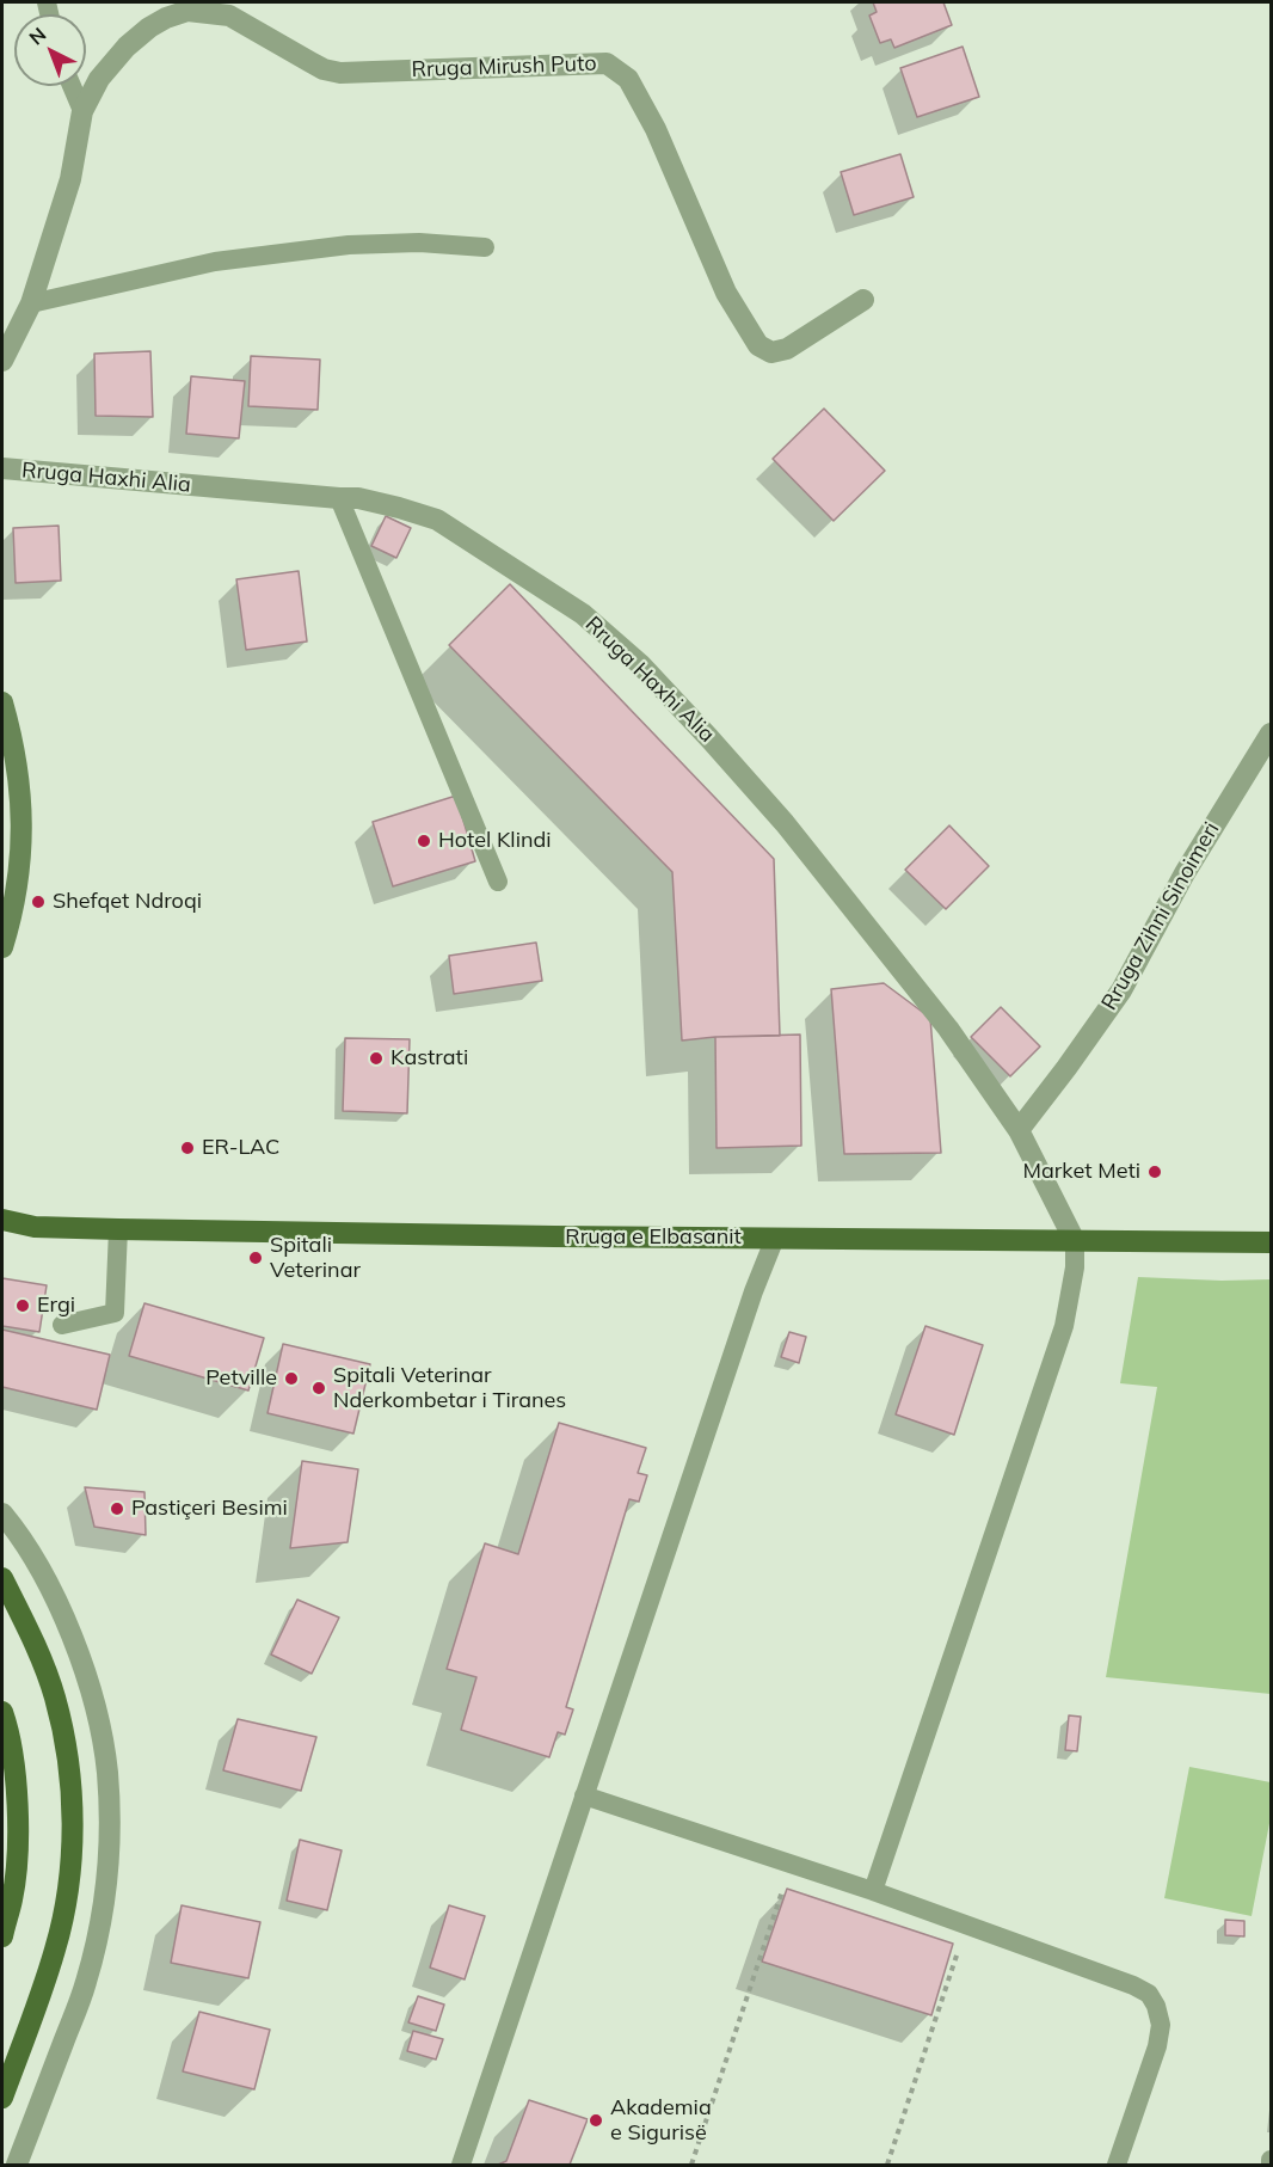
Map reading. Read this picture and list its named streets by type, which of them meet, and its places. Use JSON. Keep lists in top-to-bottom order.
{
  "streets": {
    "main road": ["Rruga e Elbasanit"],
    "street": ["Rruga Mirush Puto", "Rruga Haxhi Alia", "Rruga Zihni Sinoimeri"]
  },
  "crossings": [
    ["Rruga Haxhi Alia", "Rruga Zihni Sinoimeri"],
    ["Rruga Haxhi Alia", "Rruga e Elbasanit"]
  ],
  "places": [
    "Hotel Klindi",
    "Shefqet Ndroqi",
    "Kastrati",
    "ER-LAC",
    "Market Meti",
    "Spitali Veterinar",
    "Ergi",
    "Petville",
    "Spitali Veterinar Nderkombetar i Tiranes",
    "Pastiçeri Besimi",
    "Akademia e Sigurisë"
  ],
  "north": "top left"
}
